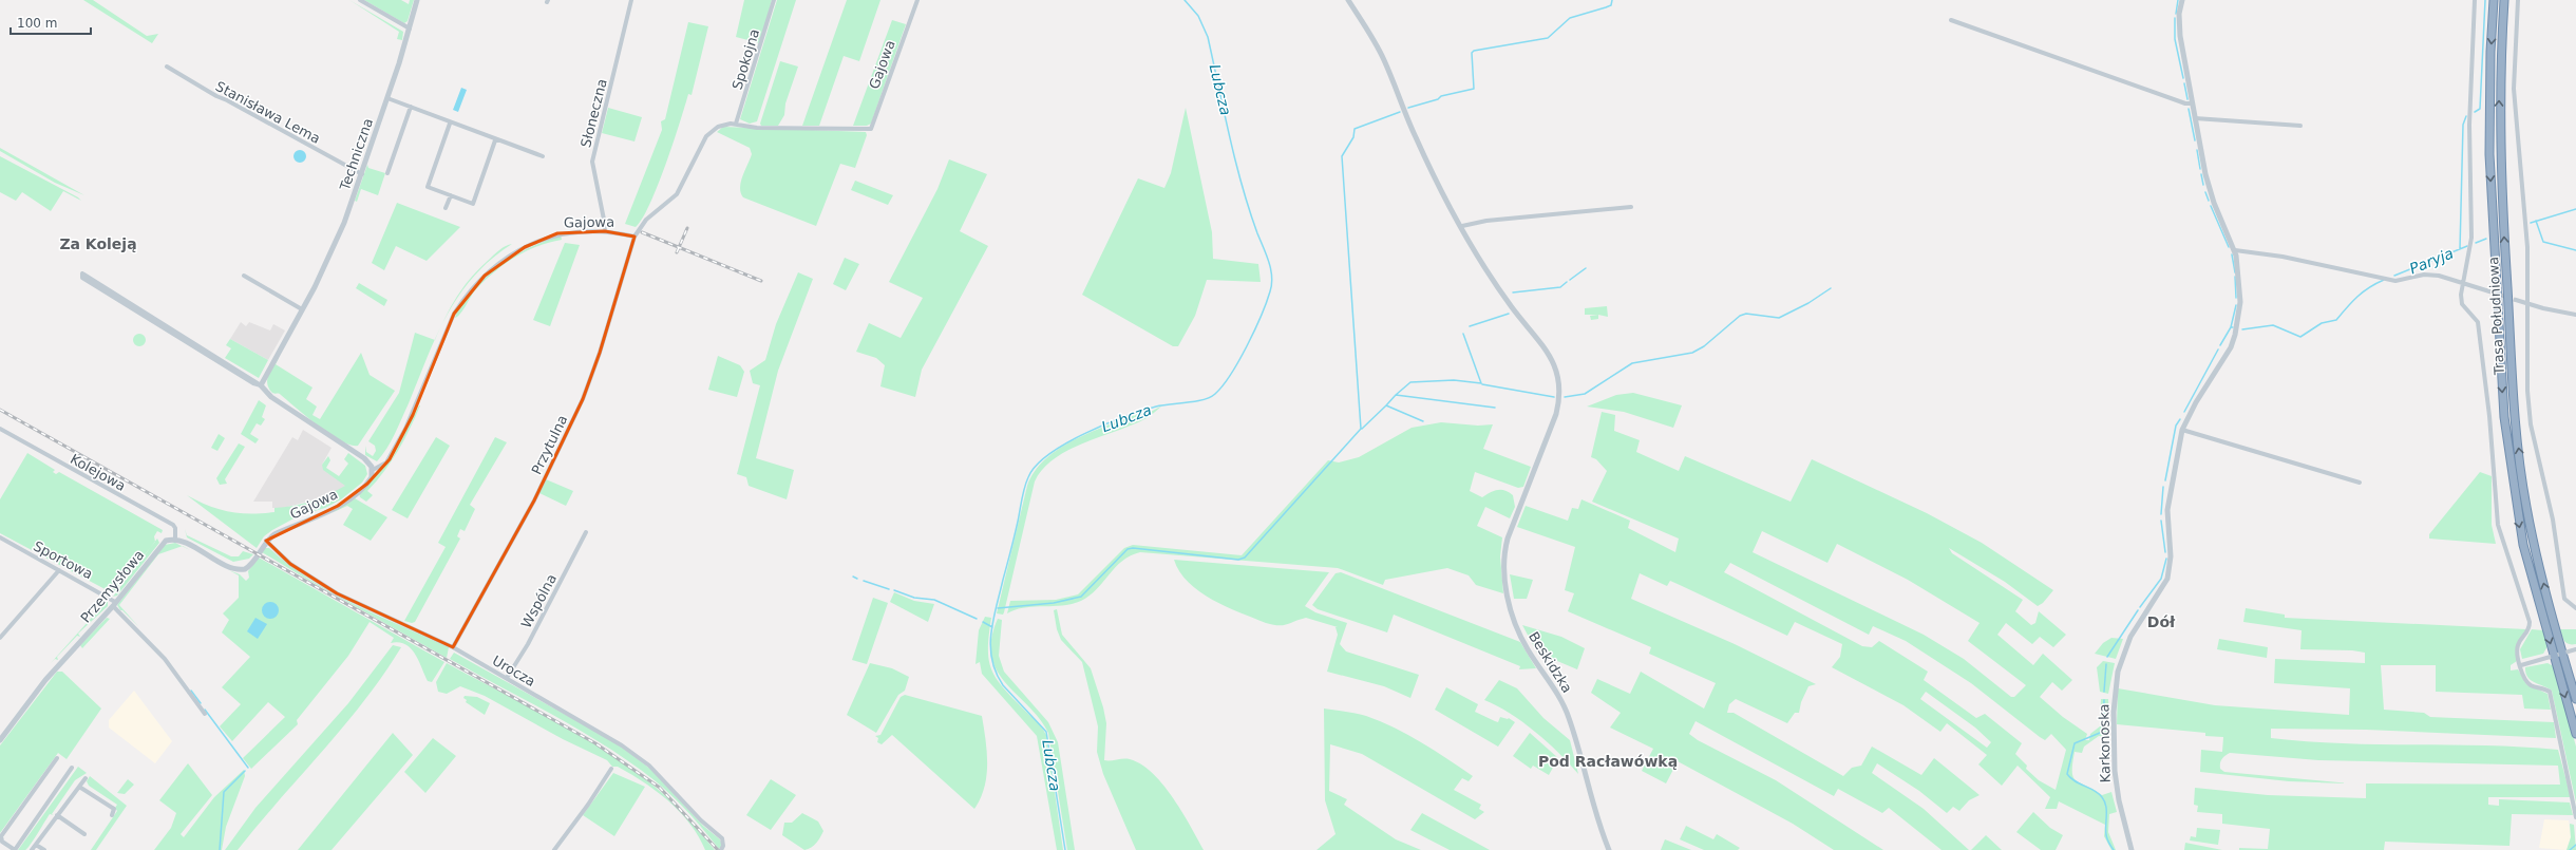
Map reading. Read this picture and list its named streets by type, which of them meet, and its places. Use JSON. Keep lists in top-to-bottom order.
{
  "streets": {
    "highway": ["Trasa Południowa"],
    "street": [
      "Spokojna",
      "Gajowa",
      "Stanisława Lema",
      "Słoneczna",
      "Techniczna",
      "Przytulna",
      "Kolejowa",
      "Sportowa",
      "Przemysłowa",
      "Wspólna",
      "Beskidzka",
      "Urocza",
      "Karkonoska"
    ]
  },
  "crossings": [
    ["Spokojna", "Gajowa"],
    ["Gajowa", "Słoneczna"],
    ["Gajowa", "Przytulna"],
    ["Gajowa", "Urocza"],
    ["Stanisława Lema", "Techniczna"],
    ["Przytulna", "Urocza"],
    ["Kolejowa", "Przemysłowa"],
    ["Sportowa", "Przemysłowa"],
    ["Wspólna", "Urocza"]
  ],
  "districts": ["Za Koleją", "Dół", "Pod Racławówką"],
  "water": ["Lubcza", "Paryja"],
  "scale_bar": "100 m"
}
